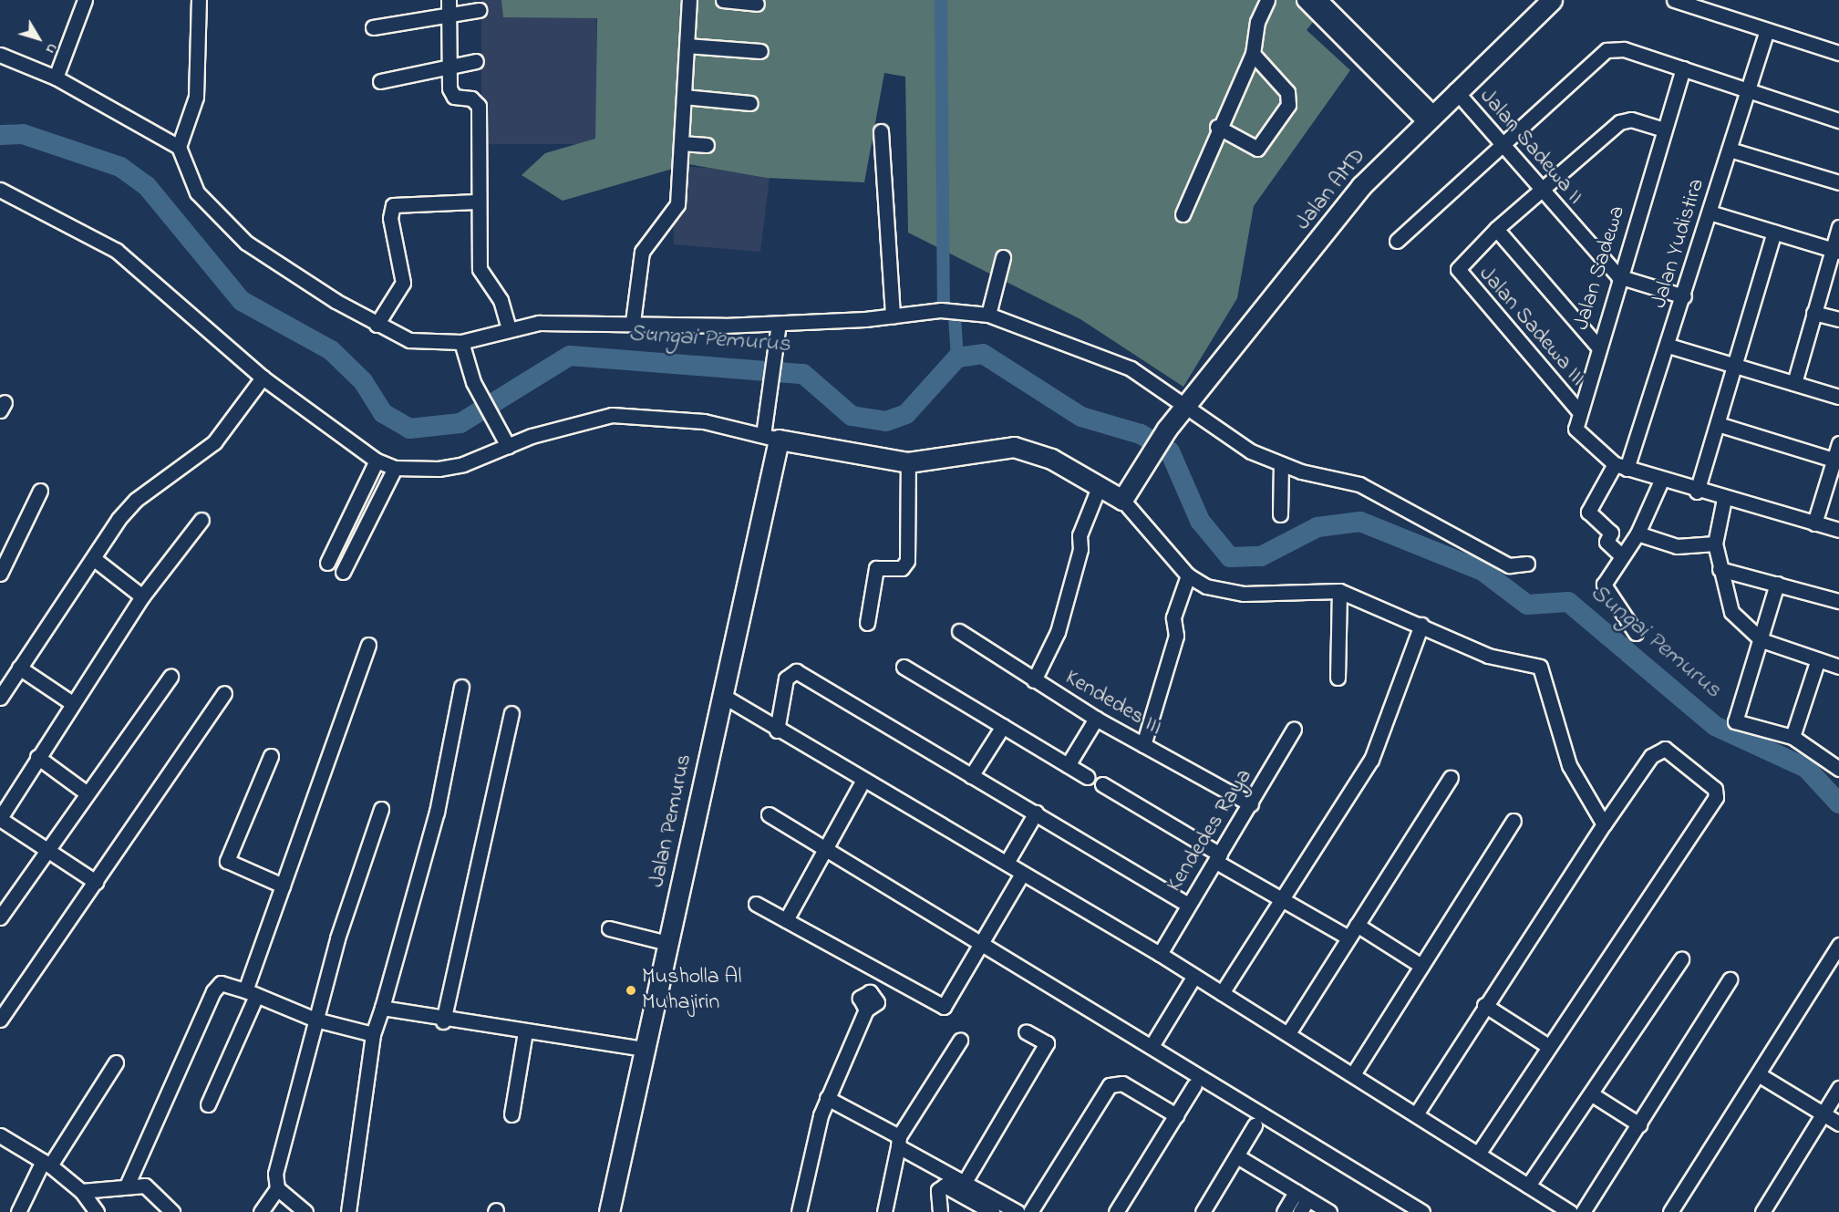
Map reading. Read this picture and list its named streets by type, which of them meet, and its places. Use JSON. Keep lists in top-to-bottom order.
{
  "streets": {
    "street": [
      "Jalan Sadewa II",
      "Jalan AMD",
      "Jalan Yudistira",
      "Jalan Sadewa",
      "Jalan Sadewa III",
      "Kendedes III",
      "Jalan Pemurus",
      "Kendedes Raya"
    ]
  },
  "crossings": [
    ["Jalan Sadewa II", "Jalan AMD"],
    ["Jalan Sadewa II", "Jalan Sadewa"],
    ["Jalan Yudistira", "Jalan Sadewa"],
    ["Jalan Sadewa", "Jalan Sadewa III"],
    ["Kendedes III", "Kendedes Raya"]
  ],
  "water": ["Sungai Pemurus"],
  "places": ["Musholla Al Muhajirin"],
  "north": "bottom right"
}
